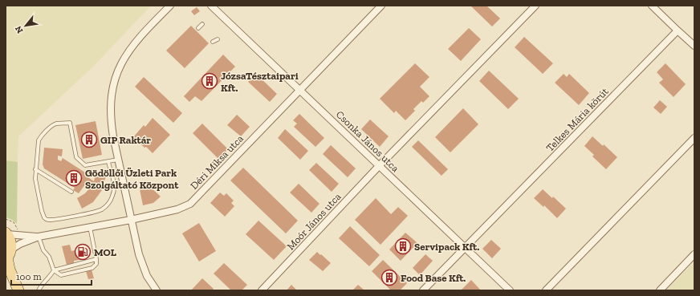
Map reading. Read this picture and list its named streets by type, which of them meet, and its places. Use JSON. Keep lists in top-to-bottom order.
{
  "streets": {
    "street": [
      "Telkes Mária körút",
      "Csonka János utca",
      "Déri Miksa utca",
      "Moór János utca"
    ]
  },
  "crossings": [
    ["Telkes Mária körút", "Csonka János utca"],
    ["Csonka János utca", "Déri Miksa utca"],
    ["Csonka János utca", "Moór János utca"]
  ],
  "places": {
    "building": [
      "JózsaTésztaipari Kft.",
      "GIP Raktár",
      "Gödöllői Üzleti Park Szolgáltató Központ",
      "Servipack Kft.",
      "Food Base Kft."
    ],
    "fuel station": ["MOL"]
  },
  "scale_bar": "100 m",
  "north": "bottom left"
}
